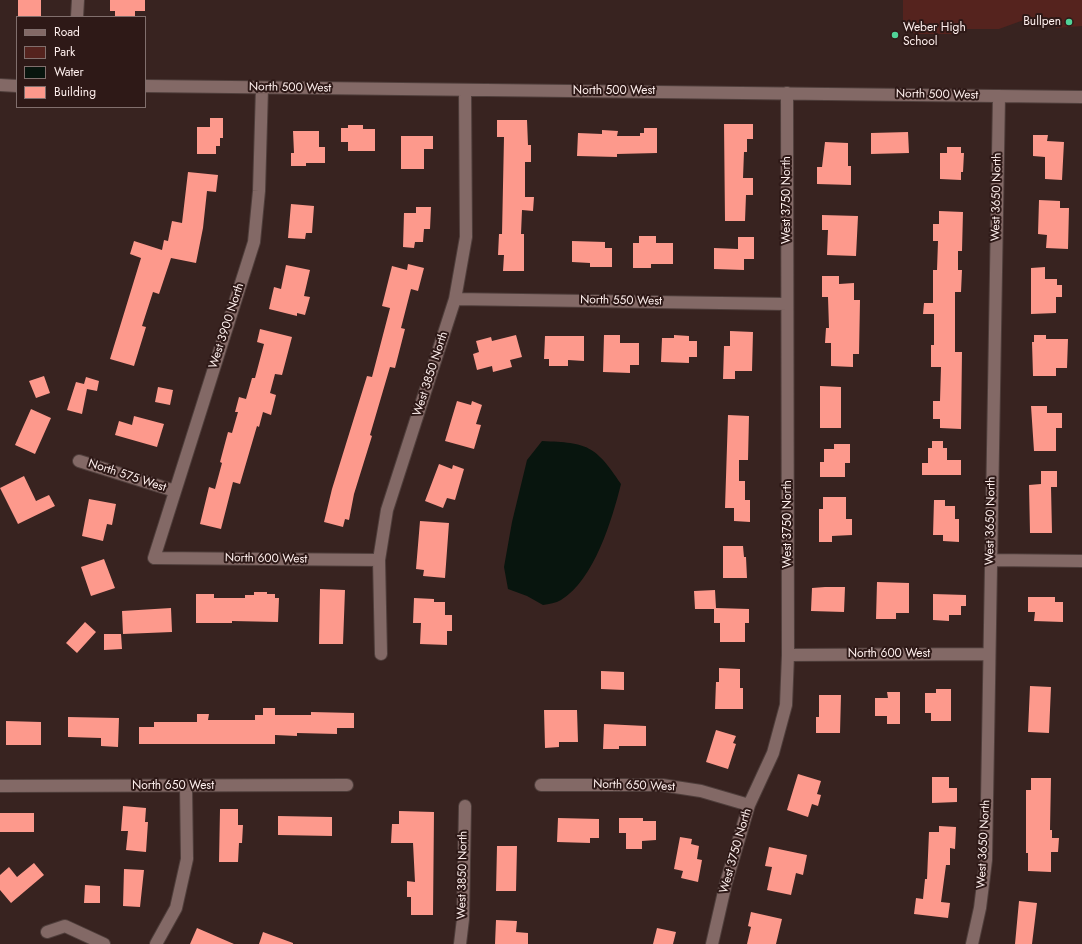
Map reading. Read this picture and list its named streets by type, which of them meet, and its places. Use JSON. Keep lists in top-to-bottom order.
{
  "streets": {
    "street": [
      "North 500 West",
      "West 3650 North",
      "West 3750 North",
      "North 550 West",
      "West 3900 North",
      "West 3850 North",
      "North 575 West",
      "North 600 West",
      "North 650 West"
    ]
  },
  "crossings": [
    ["North 500 West", "West 3650 North"],
    ["North 500 West", "West 3750 North"],
    ["North 500 West", "West 3900 North"],
    ["North 500 West", "West 3850 North"],
    ["West 3650 North", "North 600 West"],
    ["West 3750 North", "North 550 West"],
    ["West 3750 North", "North 600 West"],
    ["West 3750 North", "North 650 West"],
    ["North 550 West", "West 3850 North"],
    ["West 3900 North", "North 575 West"],
    ["West 3900 North", "North 600 West"],
    ["West 3850 North", "North 600 West"]
  ],
  "places": ["Bullpen", "Weber High School"],
  "legend": [
    "Road",
    "Park",
    "Water",
    "Building"
  ]
}
